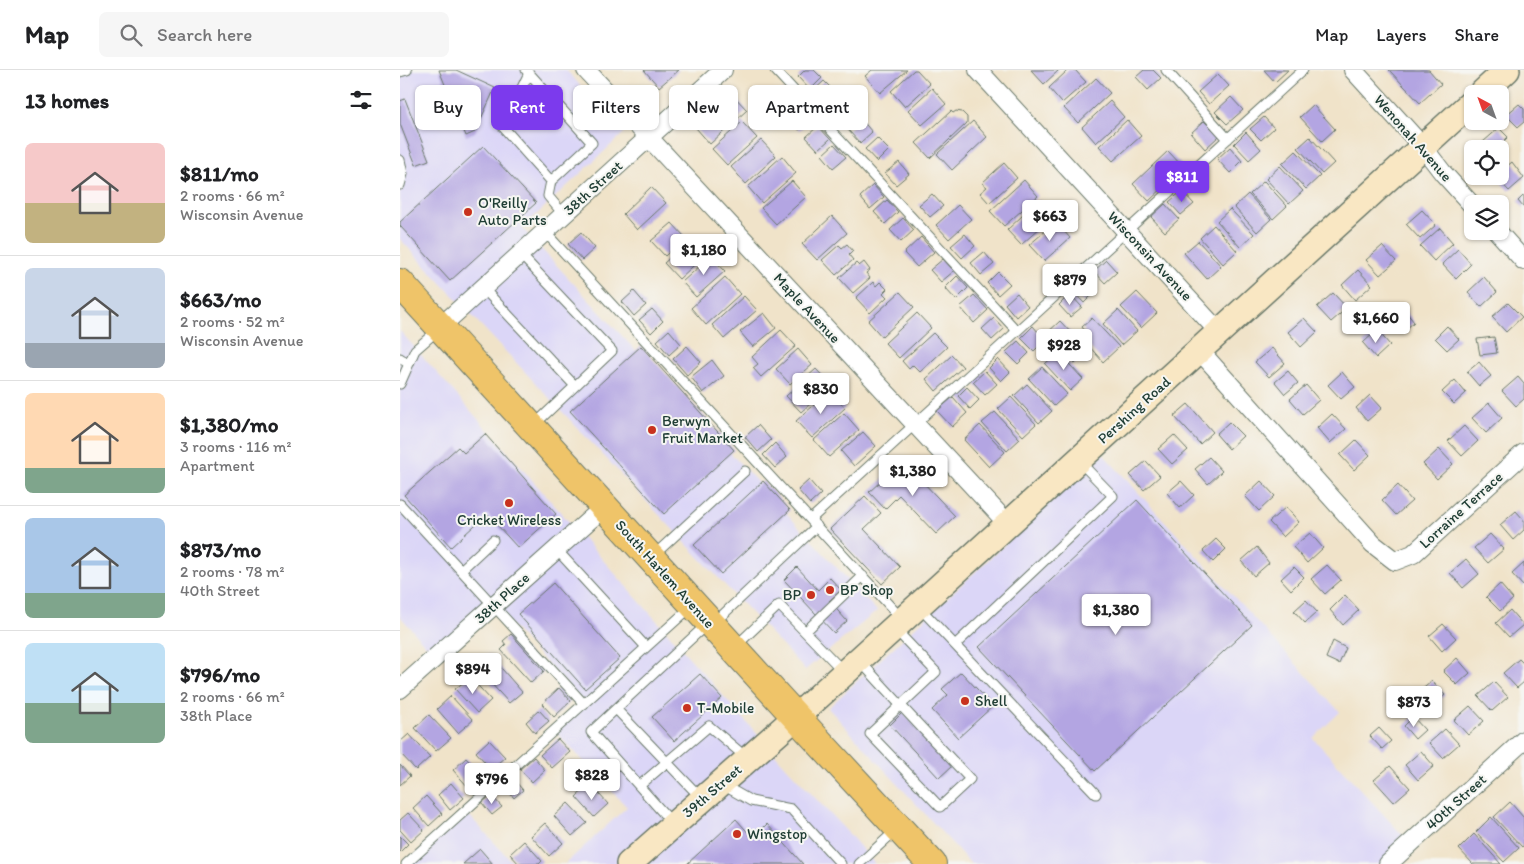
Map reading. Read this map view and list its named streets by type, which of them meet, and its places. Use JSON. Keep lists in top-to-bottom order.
{
  "streets": {
    "main road": ["Pershing Road", "South Harlem Avenue", "39th Street"],
    "street": [
      "Wenonah Avenue",
      "38th Street",
      "Wisconsin Avenue",
      "Maple Avenue",
      "Lorraine Terrace",
      "38th Place",
      "40th Street"
    ]
  },
  "crossings": [
    ["Wenonah Avenue", "Pershing Road"],
    ["38th Street", "Maple Avenue"],
    ["38th Street", "South Harlem Avenue"],
    ["Wisconsin Avenue", "Pershing Road"],
    ["Maple Avenue", "Pershing Road"],
    ["Pershing Road", "Lorraine Terrace"],
    ["Pershing Road", "South Harlem Avenue"],
    ["Pershing Road", "39th Street"],
    ["South Harlem Avenue", "38th Place"],
    ["South Harlem Avenue", "39th Street"]
  ],
  "places": [
    "O'Reilly Auto Parts",
    "Berwyn Fruit Market",
    "Cricket Wireless",
    "BP Shop",
    "BP",
    "Shell",
    "T-Mobile",
    "Wingstop"
  ],
  "north": "top left",
  "page": {
    "header": "Map",
    "search": "Search here",
    "nav": ["Map", "Layers", "Share"],
    "heading": "13 homes",
    "chip": [
      "Buy",
      "Rent",
      "Filters",
      "New",
      "Apartment"
    ],
    "list": [
      {
        "name": "$811/mo",
        "note": "2 rooms · 66 m² · Wisconsin Avenue"
      },
      {
        "name": "$663/mo",
        "note": "2 rooms · 52 m² · Wisconsin Avenue"
      },
      {
        "name": "$1,380/mo",
        "note": "3 rooms · 116 m² · Apartment"
      },
      {
        "name": "$873/mo",
        "note": "2 rooms · 78 m² · 40th Street"
      },
      {
        "name": "$796/mo",
        "note": "2 rooms · 66 m² · 38th Place"
      }
    ],
    "price": [
      "$811",
      "$663",
      "$1,180",
      "$879",
      "$1,660",
      "$928",
      "$830",
      "$1,380",
      "$1,380",
      "$894",
      "$873",
      "$828",
      "$796"
    ]
  }
}
